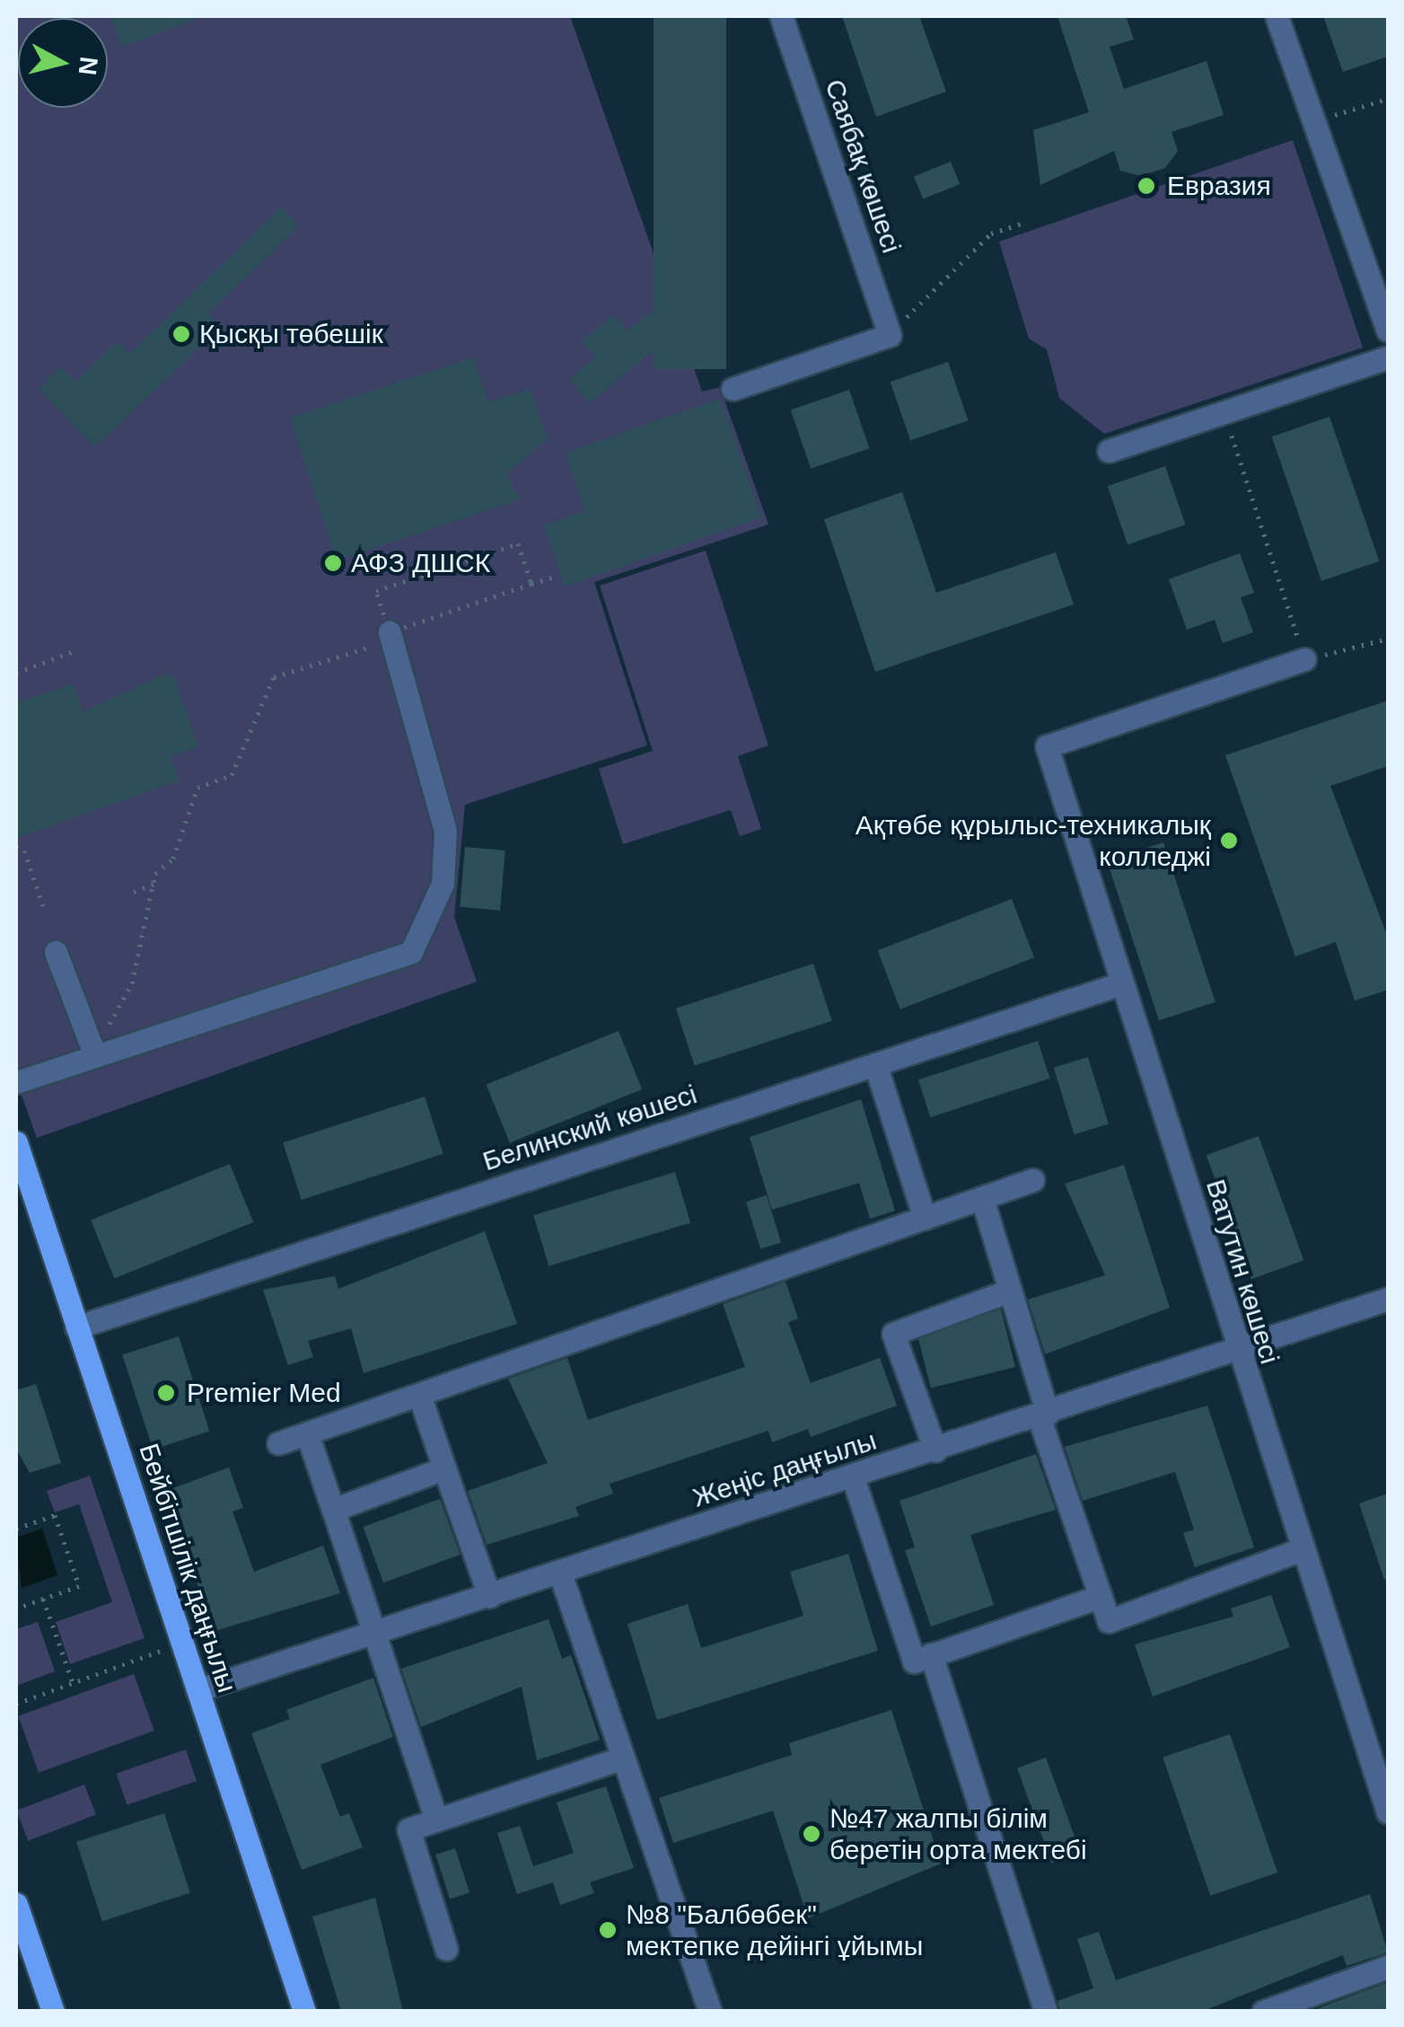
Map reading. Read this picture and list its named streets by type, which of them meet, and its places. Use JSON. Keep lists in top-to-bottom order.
{
  "streets": {
    "main road": ["Бейбітшілік даңғылы"],
    "street": [
      "Саябақ көшесі",
      "Белинский көшесі",
      "Ватутин көшесі",
      "Жеңіс даңғылы"
    ]
  },
  "crossings": [
    ["Белинский көшесі", "Ватутин көшесі"],
    ["Белинский көшесі", "Бейбітшілік даңғылы"],
    ["Ватутин көшесі", "Жеңіс даңғылы"],
    ["Жеңіс даңғылы", "Бейбітшілік даңғылы"]
  ],
  "places": [
    "Евразия",
    "Қысқы төбешік",
    "АФЗ ДШСК",
    "Ақтөбе құрылыс-техникалық колледжі",
    "Premier Med",
    "№47 жалпы білім беретін орта мектебі",
    "№8 \"Балбөбек\" мектепке дейінгі ұйымы"
  ],
  "north": "right"
}
